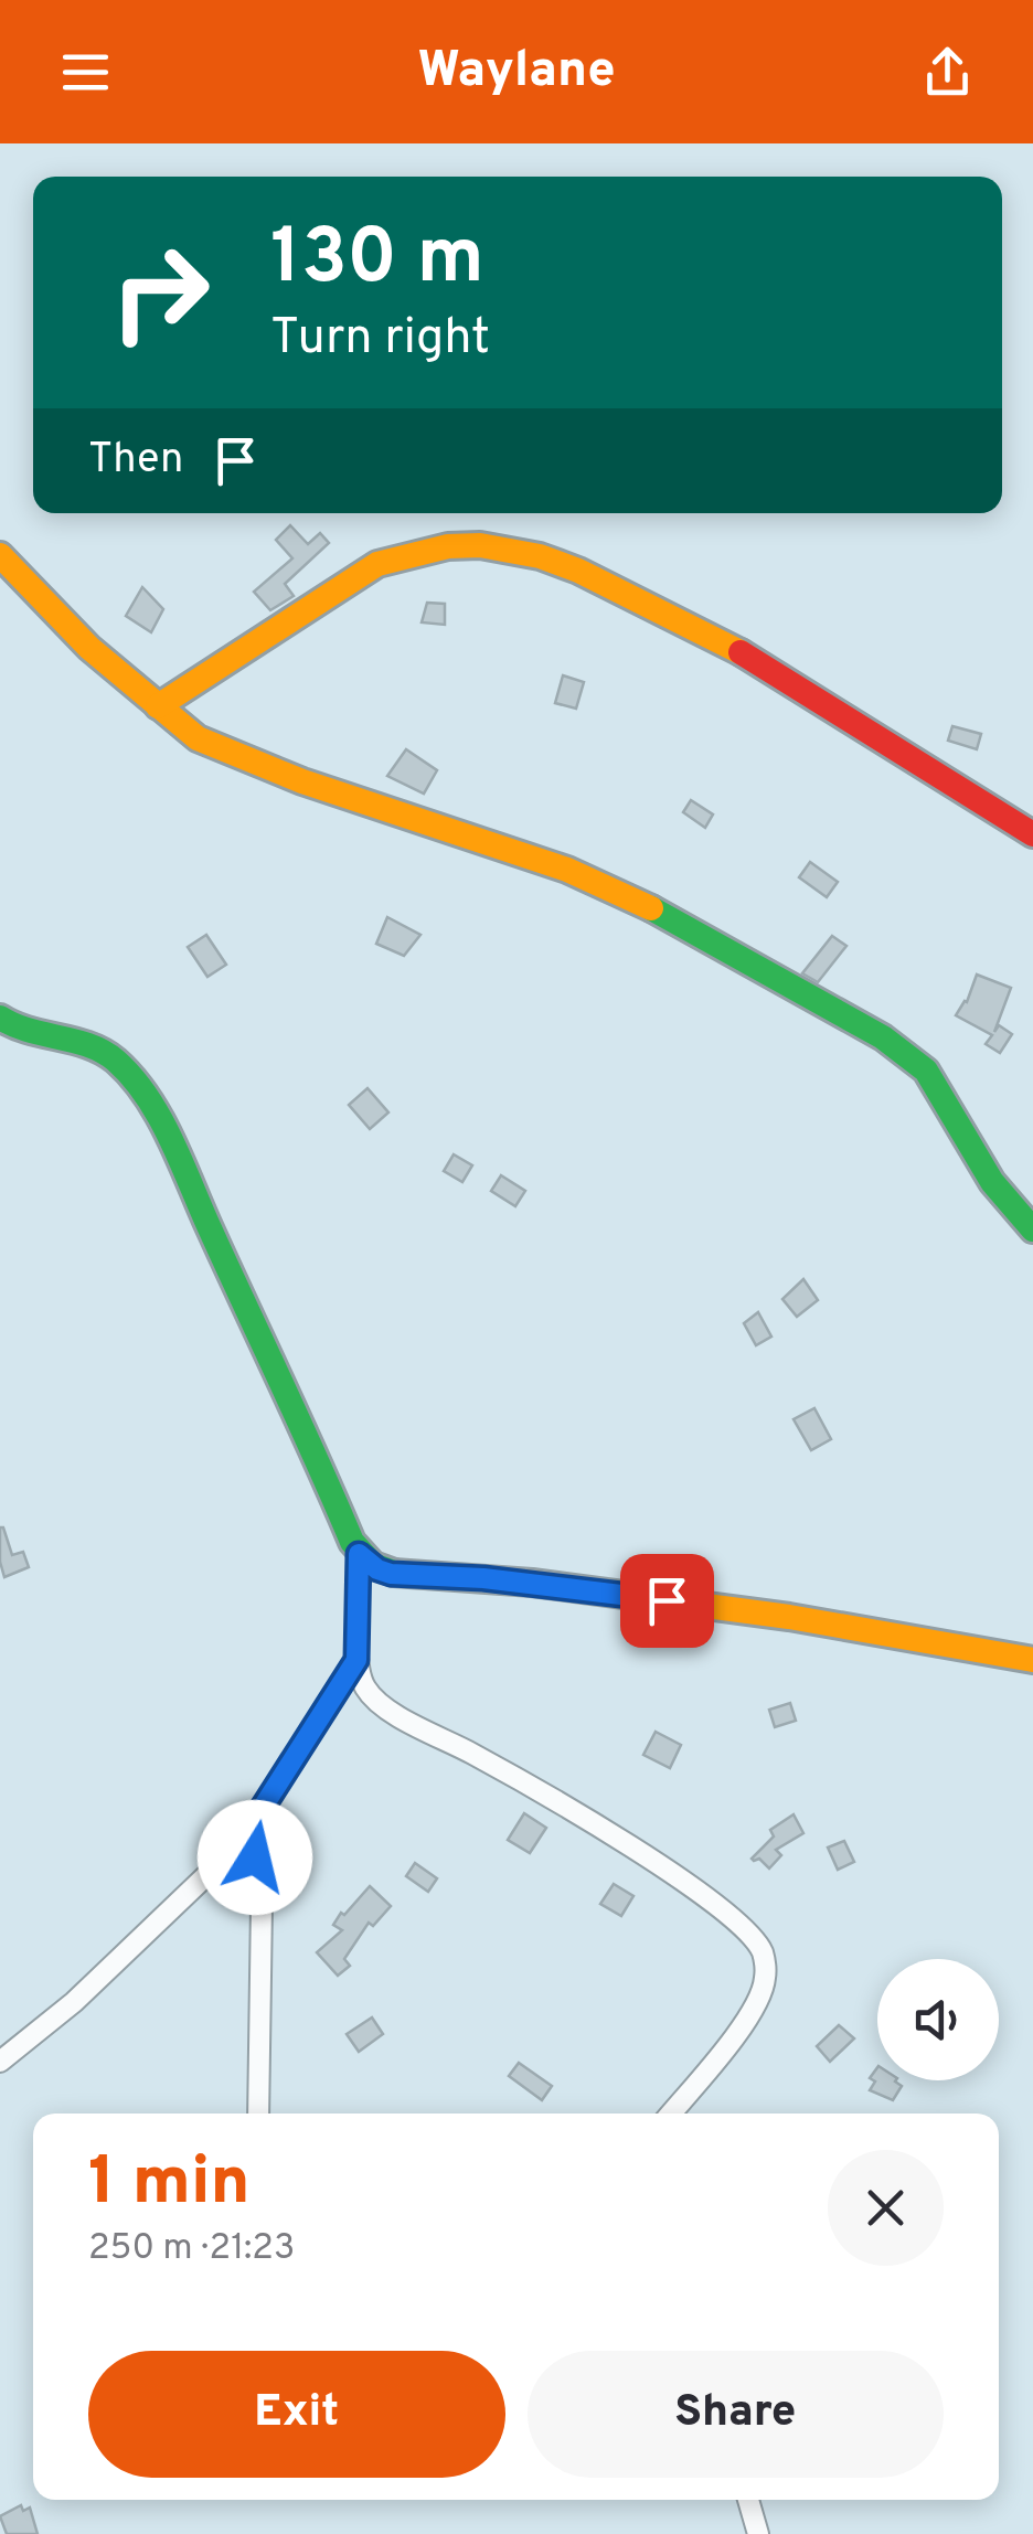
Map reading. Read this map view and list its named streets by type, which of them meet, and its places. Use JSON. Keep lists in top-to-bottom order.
{
  "page": {
    "header": "Waylane",
    "turn": ["130 m", "Turn right"],
    "then": "Then",
    "heading": ["1 min", "250 m · 21:23"],
    "buttons": ["Exit", "Share"]
  }
}
